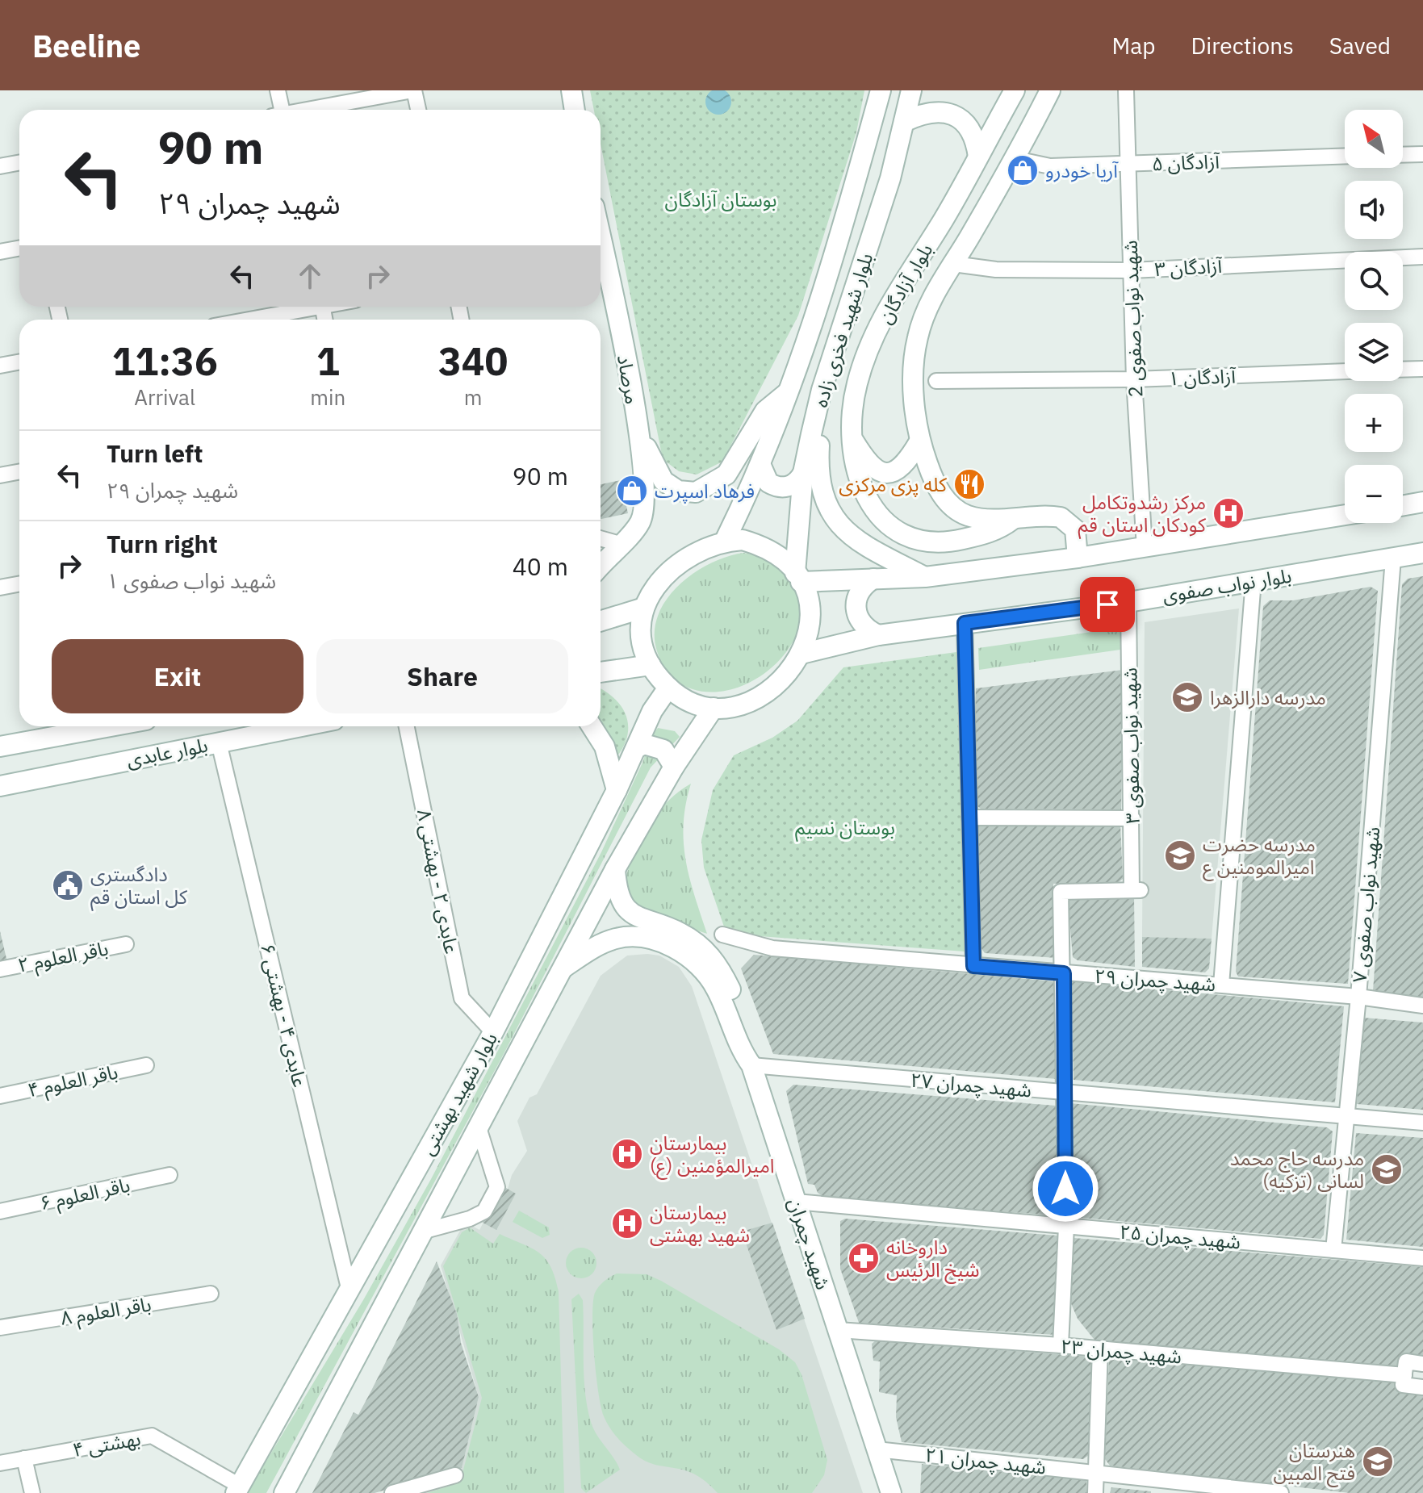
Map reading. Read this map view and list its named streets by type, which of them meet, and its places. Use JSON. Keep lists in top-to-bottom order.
{
  "streets": {
    "main road": [
      "بلوار آزادگان",
      "بلوار شهید فخری زاده",
      "مرصاد",
      "بلوار نواب صفوی",
      "بلوار عابدی",
      "بلوار شهید بهشتی",
      "شهید چمران"
    ],
    "street": [
      "آزادگان ۵",
      "آزادگان ۳",
      "شهید نواب صفوی 2",
      "آزادگان ۱",
      "شهید نواب صفوی ۳",
      "عابدی ۲ - بهشتی ۸",
      "شهید نواب صفوی ۷",
      "باقر العلوم ۲",
      "شهید چمران ۲۹",
      "عابدی ۴ - بهشتی ۶",
      "باقر العلوم ۴",
      "شهید چمران ۲۷",
      "باقر العلوم ۶",
      "شهید چمران ۲۵",
      "باقر العلوم ۸",
      "شهید چمران ۲۳",
      "بهشتی ۴",
      "شهید چمران ۲۱"
    ]
  },
  "crossings": [
    ["آزادگان ۵", "بلوار آزادگان"],
    ["آزادگان ۵", "شهید نواب صفوی 2"],
    ["آزادگان ۳", "بلوار آزادگان"],
    ["آزادگان ۳", "شهید نواب صفوی 2"],
    ["شهید نواب صفوی 2", "آزادگان ۱"],
    ["بلوار شهید فخری زاده", "بلوار نواب صفوی"],
    ["بلوار شهید فخری زاده", "بلوار شهید بهشتی"],
    ["بلوار نواب صفوی", "شهید نواب صفوی ۳"],
    ["بلوار نواب صفوی", "شهید نواب صفوی ۷"],
    ["بلوار نواب صفوی", "بلوار شهید بهشتی"],
    ["شهید نواب صفوی ۳", "شهید چمران ۲۹"],
    ["بلوار عابدی", "عابدی ۴ - بهشتی ۶"],
    ["عابدی ۲ - بهشتی ۸", "بلوار شهید بهشتی"],
    ["شهید نواب صفوی ۷", "شهید چمران ۲۹"],
    ["شهید نواب صفوی ۷", "شهید چمران ۲۷"],
    ["شهید نواب صفوی ۷", "شهید چمران ۲۵"],
    ["عابدی ۴ - بهشتی ۶", "بلوار شهید بهشتی"],
    ["شهید چمران ۲۷", "شهید چمران"],
    ["بلوار شهید بهشتی", "شهید چمران"],
    ["بلوار شهید بهشتی", "بهشتی ۴"],
    ["شهید چمران ۲۵", "شهید چمران"],
    ["شهید چمران", "شهید چمران ۲۳"],
    ["شهید چمران", "شهید چمران ۲۱"]
  ],
  "parks": ["بوستان آزادگان", "بوستان نسیم"],
  "places": {
    "shop": ["آریا خودرو", "فرهاد اسپرت"],
    "restaurant": ["کله پزی مرکزی"],
    "hospital": ["مرکز رشدوتکامل کودکان استان قم", "بیمارستان امیرالمؤمنین (ع)", "بیمارستان شهید بهشتی"],
    "school or university": [
      "مدرسه دارالزهرا",
      "مدرسه حضرت امیرالمومنین ع",
      "مدرسه حاج محمد لسانی (تزکیه)",
      "هنرستان فتح المبین"
    ],
    "public building": ["دادگستری کل استان قم"],
    "pharmacy": ["داروخانه شیخ الرئیس"]
  },
  "north": "top left",
  "page": {
    "header": "Beeline",
    "nav": ["Map", "Directions", "Saved"],
    "map_buttons": ["+", "−"],
    "turn": ["90 m", "شهید چمران ۲۹"],
    "eta": [
      "11:36",
      "Arrival",
      "1",
      "min",
      "340",
      "m"
    ],
    "list": [
      {
        "name": "Turn left",
        "note": "شهید چمران ۲۹",
        "value": "90 m"
      },
      {
        "name": "Turn right",
        "note": "شهید نواب صفوی ۱",
        "value": "40 m"
      }
    ],
    "buttons": ["Exit", "Share"]
  }
}
